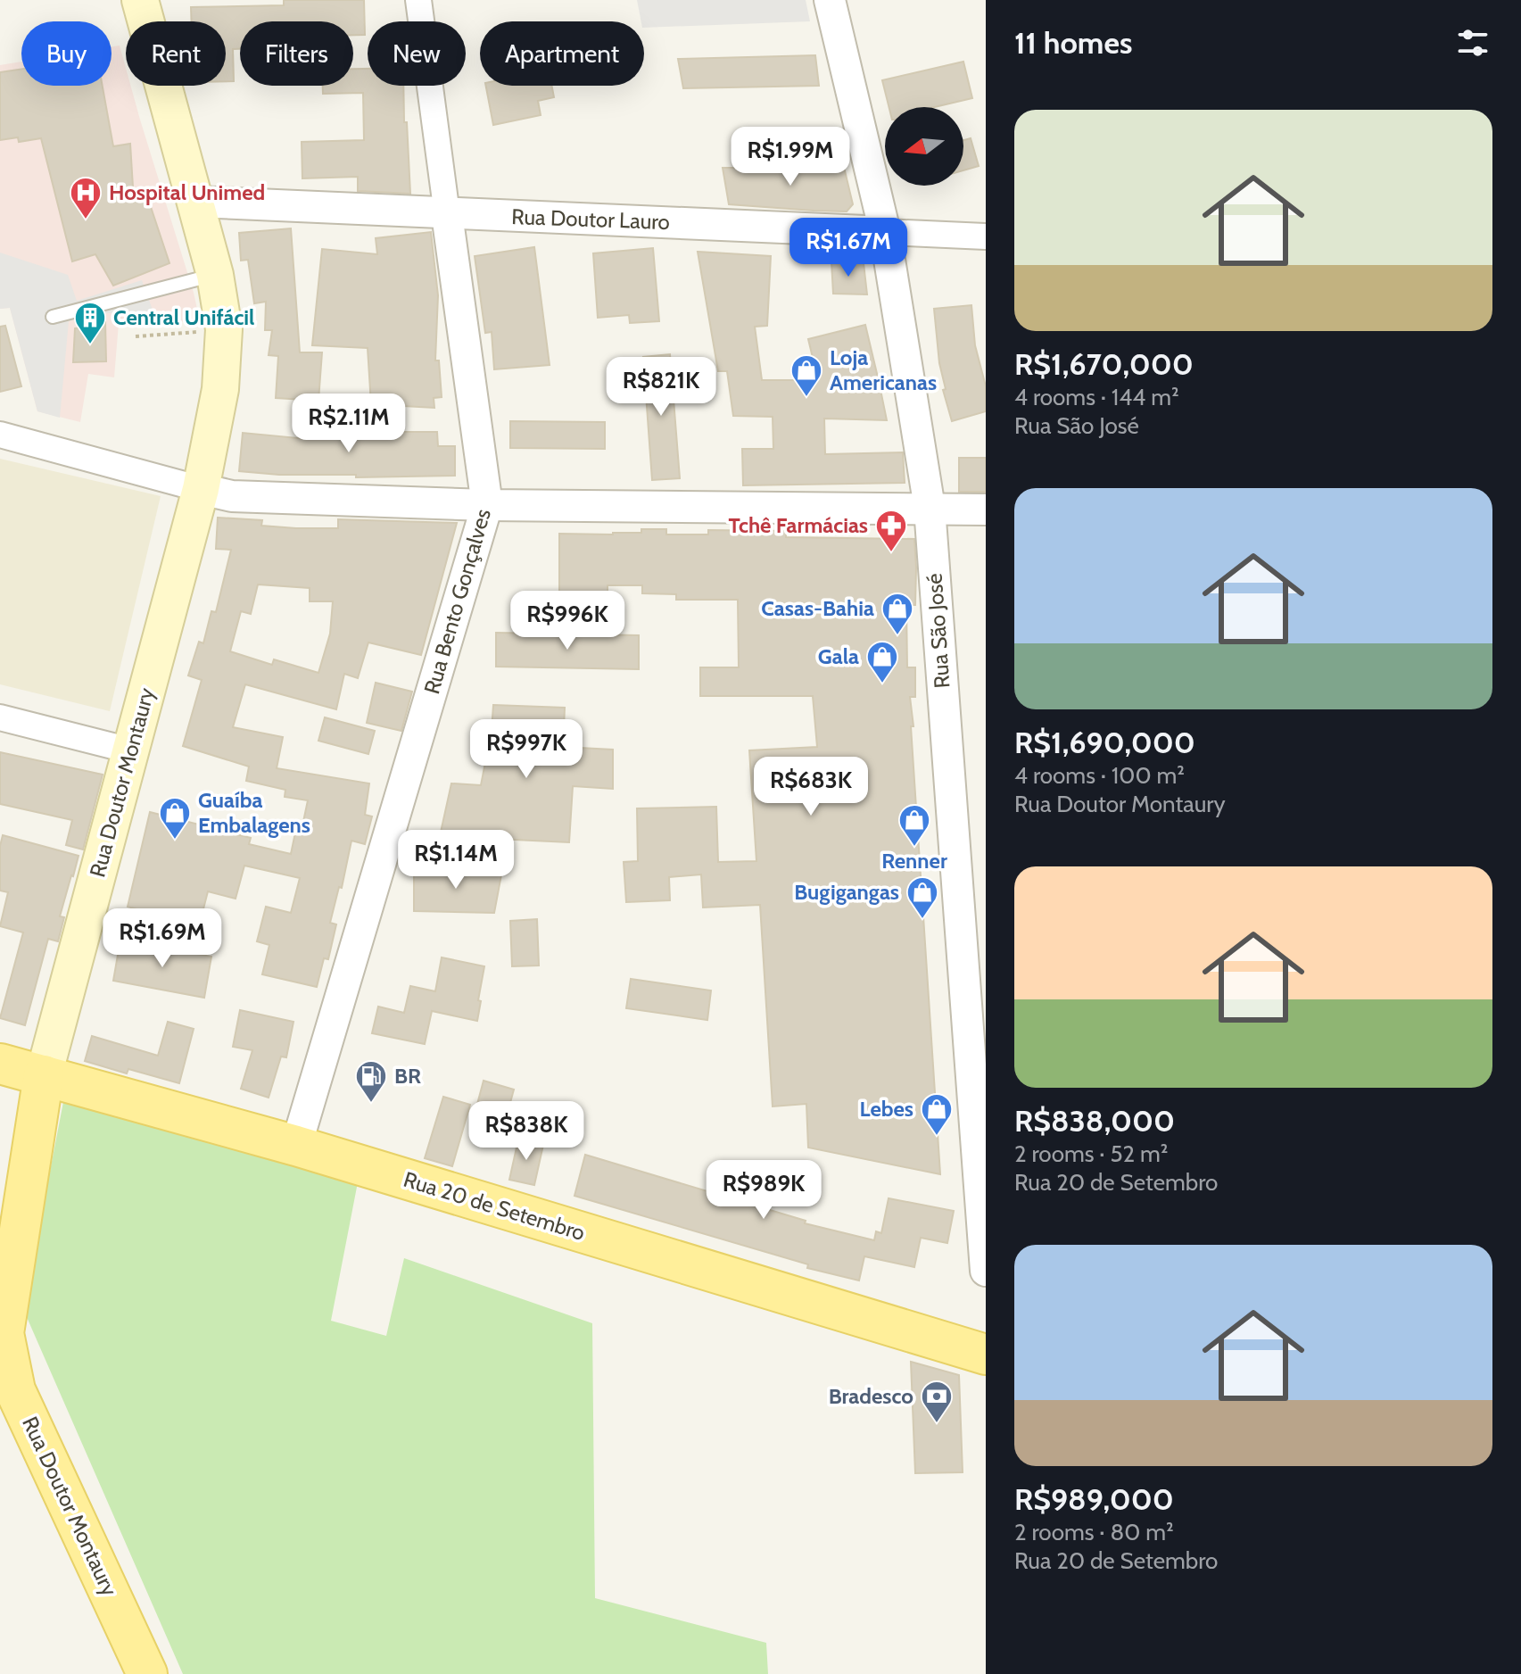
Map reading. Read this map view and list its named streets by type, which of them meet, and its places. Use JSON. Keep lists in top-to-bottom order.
{
  "streets": {
    "main road": ["Rua Doutor Montaury", "Rua 20 de Setembro"],
    "street": ["Rua Doutor Lauro", "Rua Bento Gonçalves", "Rua São José"]
  },
  "crossings": [
    ["Rua Doutor Lauro", "Rua Bento Gonçalves"],
    ["Rua Doutor Lauro", "Rua São José"],
    ["Rua Doutor Lauro", "Rua Doutor Montaury"],
    ["Rua Bento Gonçalves", "Rua 20 de Setembro"],
    ["Rua Doutor Montaury", "Rua 20 de Setembro"]
  ],
  "places": {
    "hospital": ["Hospital Unimed"],
    "building": ["Central Unifácil"],
    "shop": [
      "Loja Americanas",
      "Casas-Bahia",
      "Gala",
      "Guaíba Embalagens",
      "Renner",
      "Bugigangas",
      "Lebes"
    ],
    "pharmacy": ["Tchê Farmácias"],
    "fuel station": ["BR"],
    "bank": ["Bradesco"]
  },
  "north": "left",
  "page": {
    "heading": "11 homes",
    "chip": [
      "Buy",
      "Rent",
      "Filters",
      "New",
      "Apartment"
    ],
    "list": [
      {
        "name": "R$1,670,000",
        "note": "4 rooms · 144 m² · Rua São José"
      },
      {
        "name": "R$1,690,000",
        "note": "4 rooms · 100 m² · Rua Doutor Montaury"
      },
      {
        "name": "R$838,000",
        "note": "2 rooms · 52 m² · Rua 20 de Setembro"
      },
      {
        "name": "R$989,000",
        "note": "2 rooms · 80 m² · Rua 20 de Setembro"
      }
    ],
    "price": [
      "R$1.99M",
      "R$1.67M",
      "R$821K",
      "R$2.11M",
      "R$996K",
      "R$997K",
      "R$683K",
      "R$1.14M",
      "R$1.69M",
      "R$838K",
      "R$989K"
    ]
  }
}
